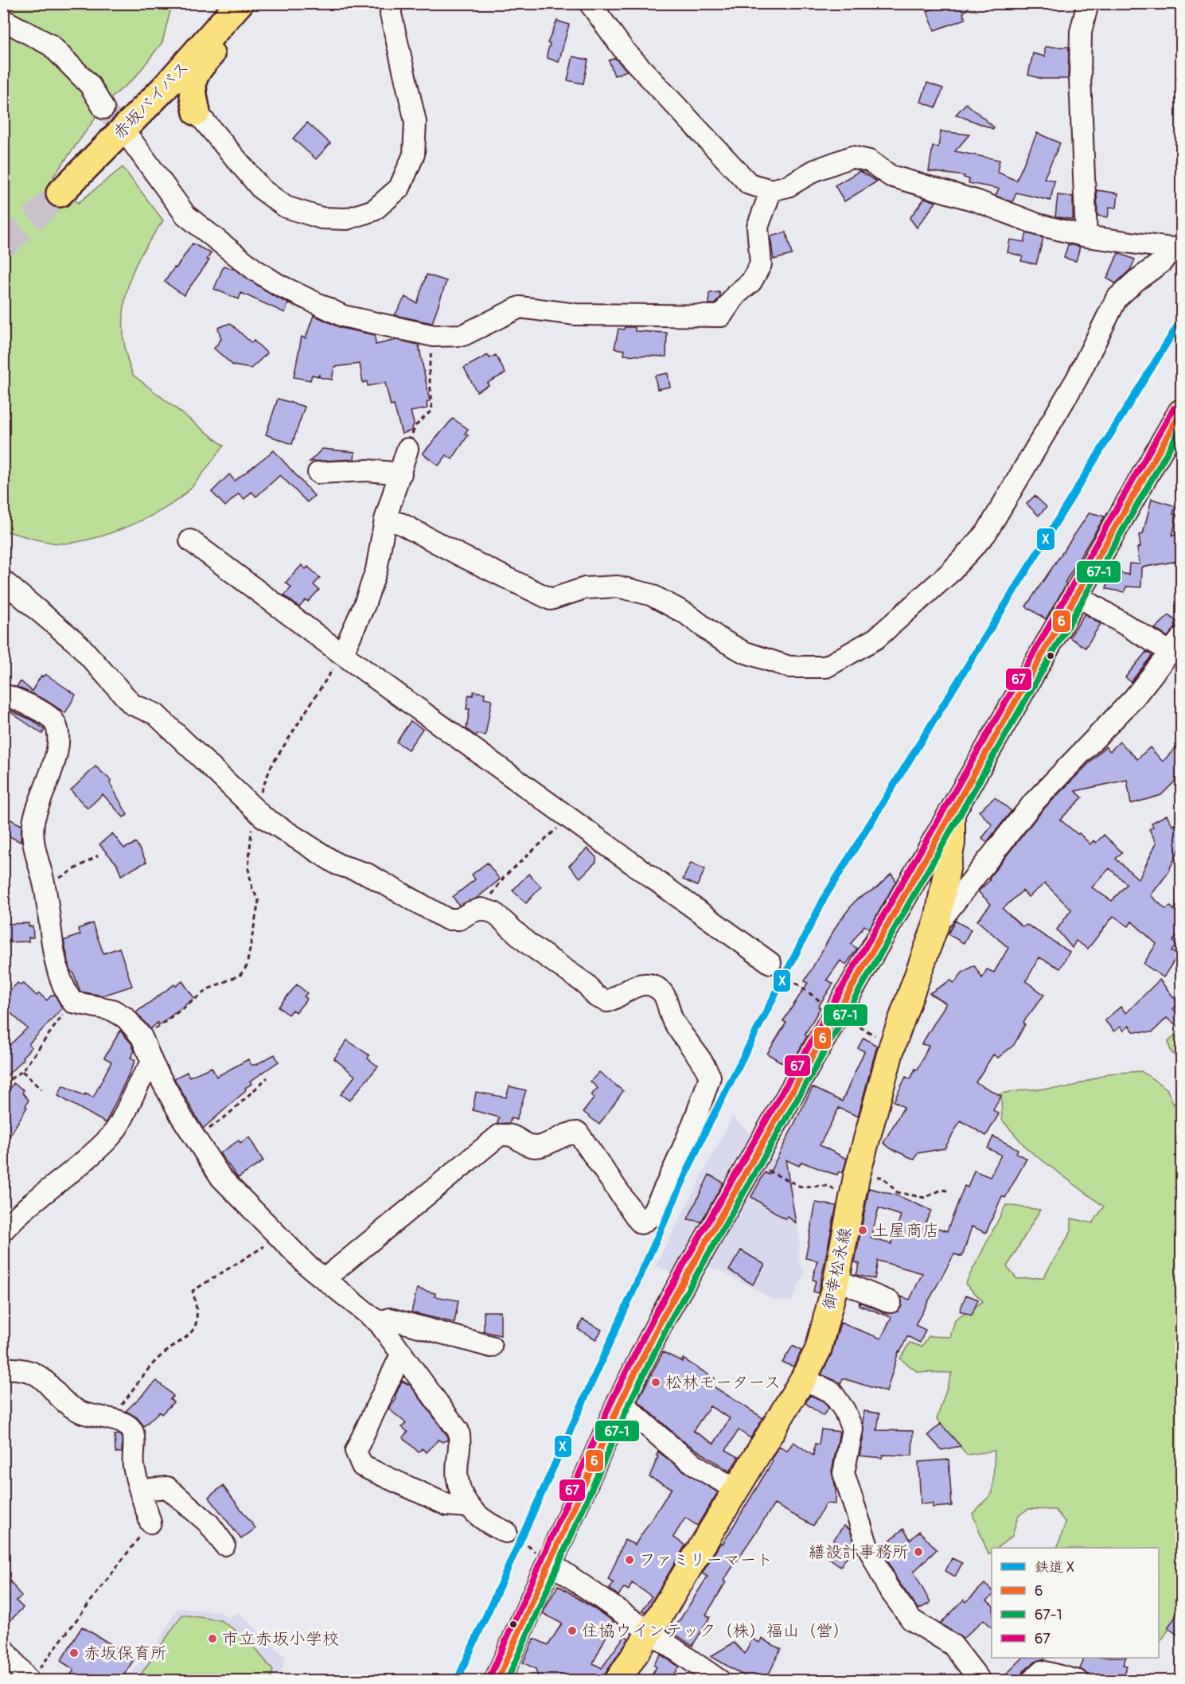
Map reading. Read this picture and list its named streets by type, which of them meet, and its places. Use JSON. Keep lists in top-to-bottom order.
{
  "streets": {
    "highway": ["赤坂バイパス"],
    "main road": ["御幸松永線"]
  },
  "places": [
    "土屋商店",
    "松林モータース",
    "繕設計事務所",
    "ファミリーマート",
    "住協ウインテック（株）福山（営）",
    "市立赤坂小学校",
    "赤坂保育所"
  ],
  "lines": [
    "rail line X",
    "transit line 67",
    "transit line 6",
    "transit line 67-1"
  ],
  "legend": [
    "鉄道 X",
    "6",
    "67-1",
    "67"
  ]
}
